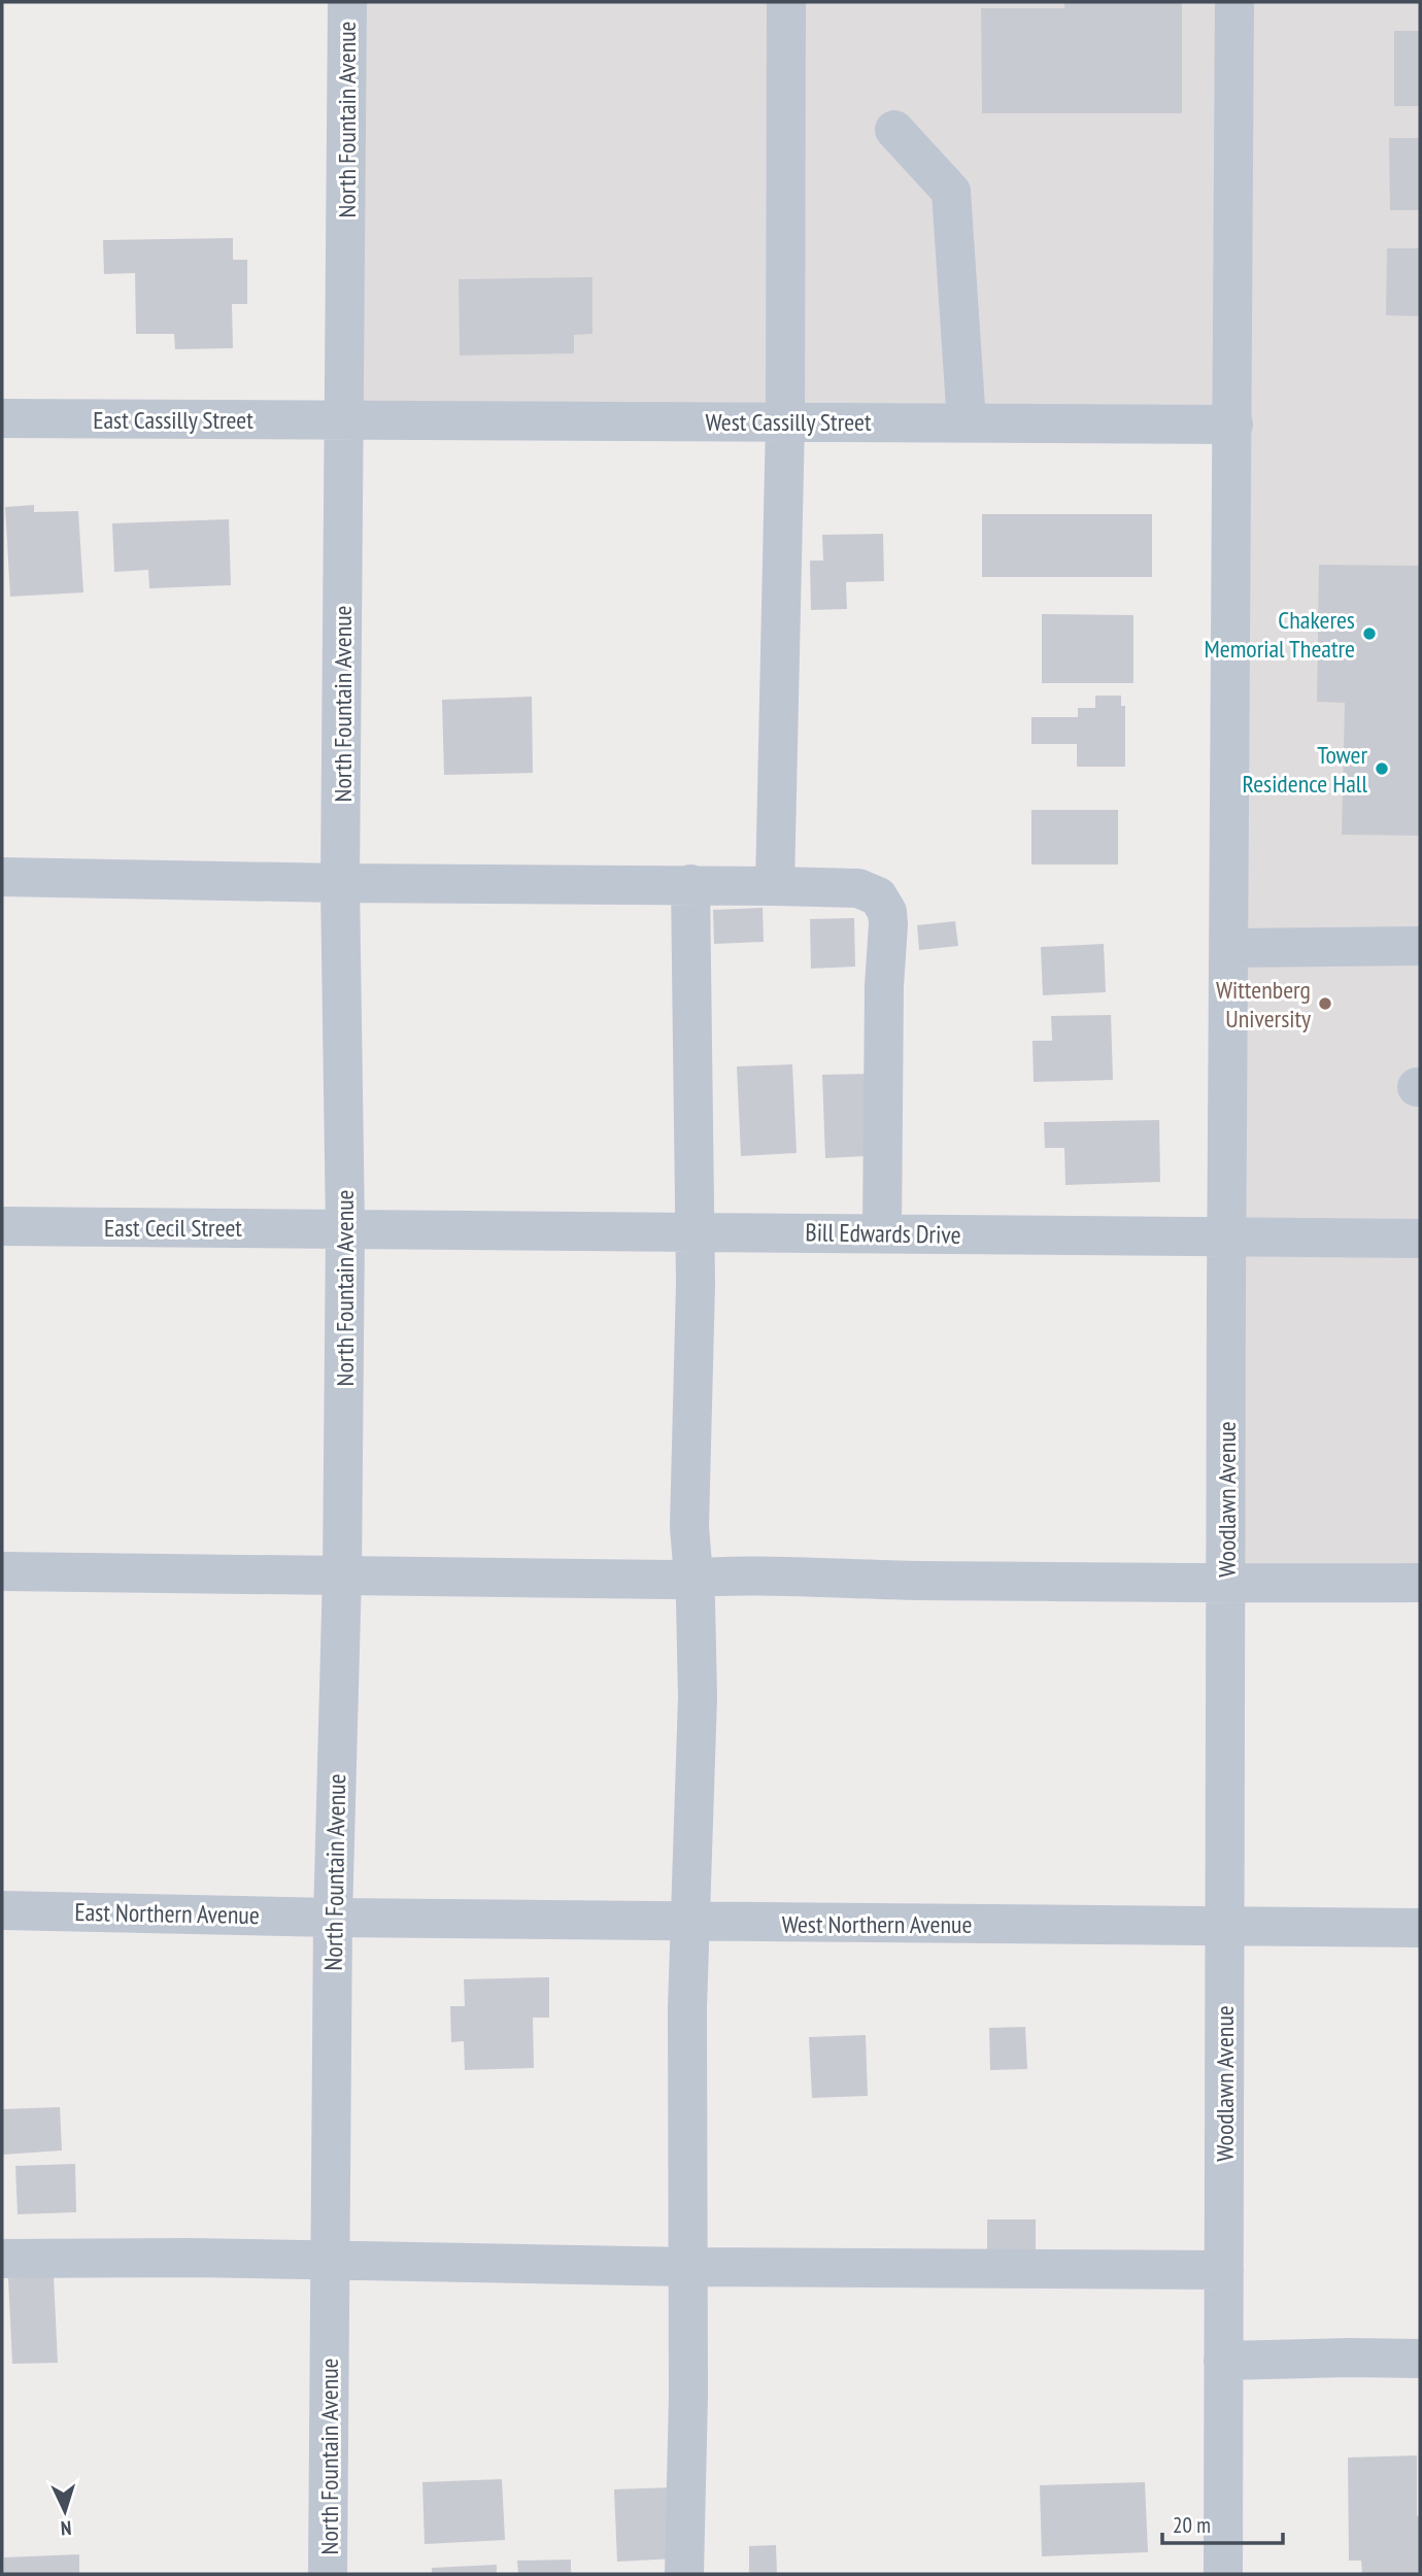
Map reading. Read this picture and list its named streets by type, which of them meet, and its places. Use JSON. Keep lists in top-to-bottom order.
{
  "streets": {
    "street": [
      "North Fountain Avenue",
      "East Cassilly Street",
      "West Cassilly Street",
      "East Cecil Street",
      "Bill Edwards Drive",
      "Woodlawn Avenue",
      "East Northern Avenue",
      "West Northern Avenue"
    ]
  },
  "crossings": [
    ["North Fountain Avenue", "East Cassilly Street"],
    ["North Fountain Avenue", "West Cassilly Street"],
    ["North Fountain Avenue", "East Cecil Street"],
    ["North Fountain Avenue", "Bill Edwards Drive"],
    ["North Fountain Avenue", "East Northern Avenue"],
    ["North Fountain Avenue", "West Northern Avenue"],
    ["East Cassilly Street", "West Cassilly Street"],
    ["West Cassilly Street", "Woodlawn Avenue"],
    ["East Cecil Street", "Bill Edwards Drive"],
    ["Bill Edwards Drive", "Woodlawn Avenue"],
    ["Woodlawn Avenue", "West Northern Avenue"],
    ["East Northern Avenue", "West Northern Avenue"]
  ],
  "places": ["Chakeres Memorial Theatre", "Tower Residence Hall", "Wittenberg University"],
  "scale_bar": "20 m",
  "north": "bottom"
}
